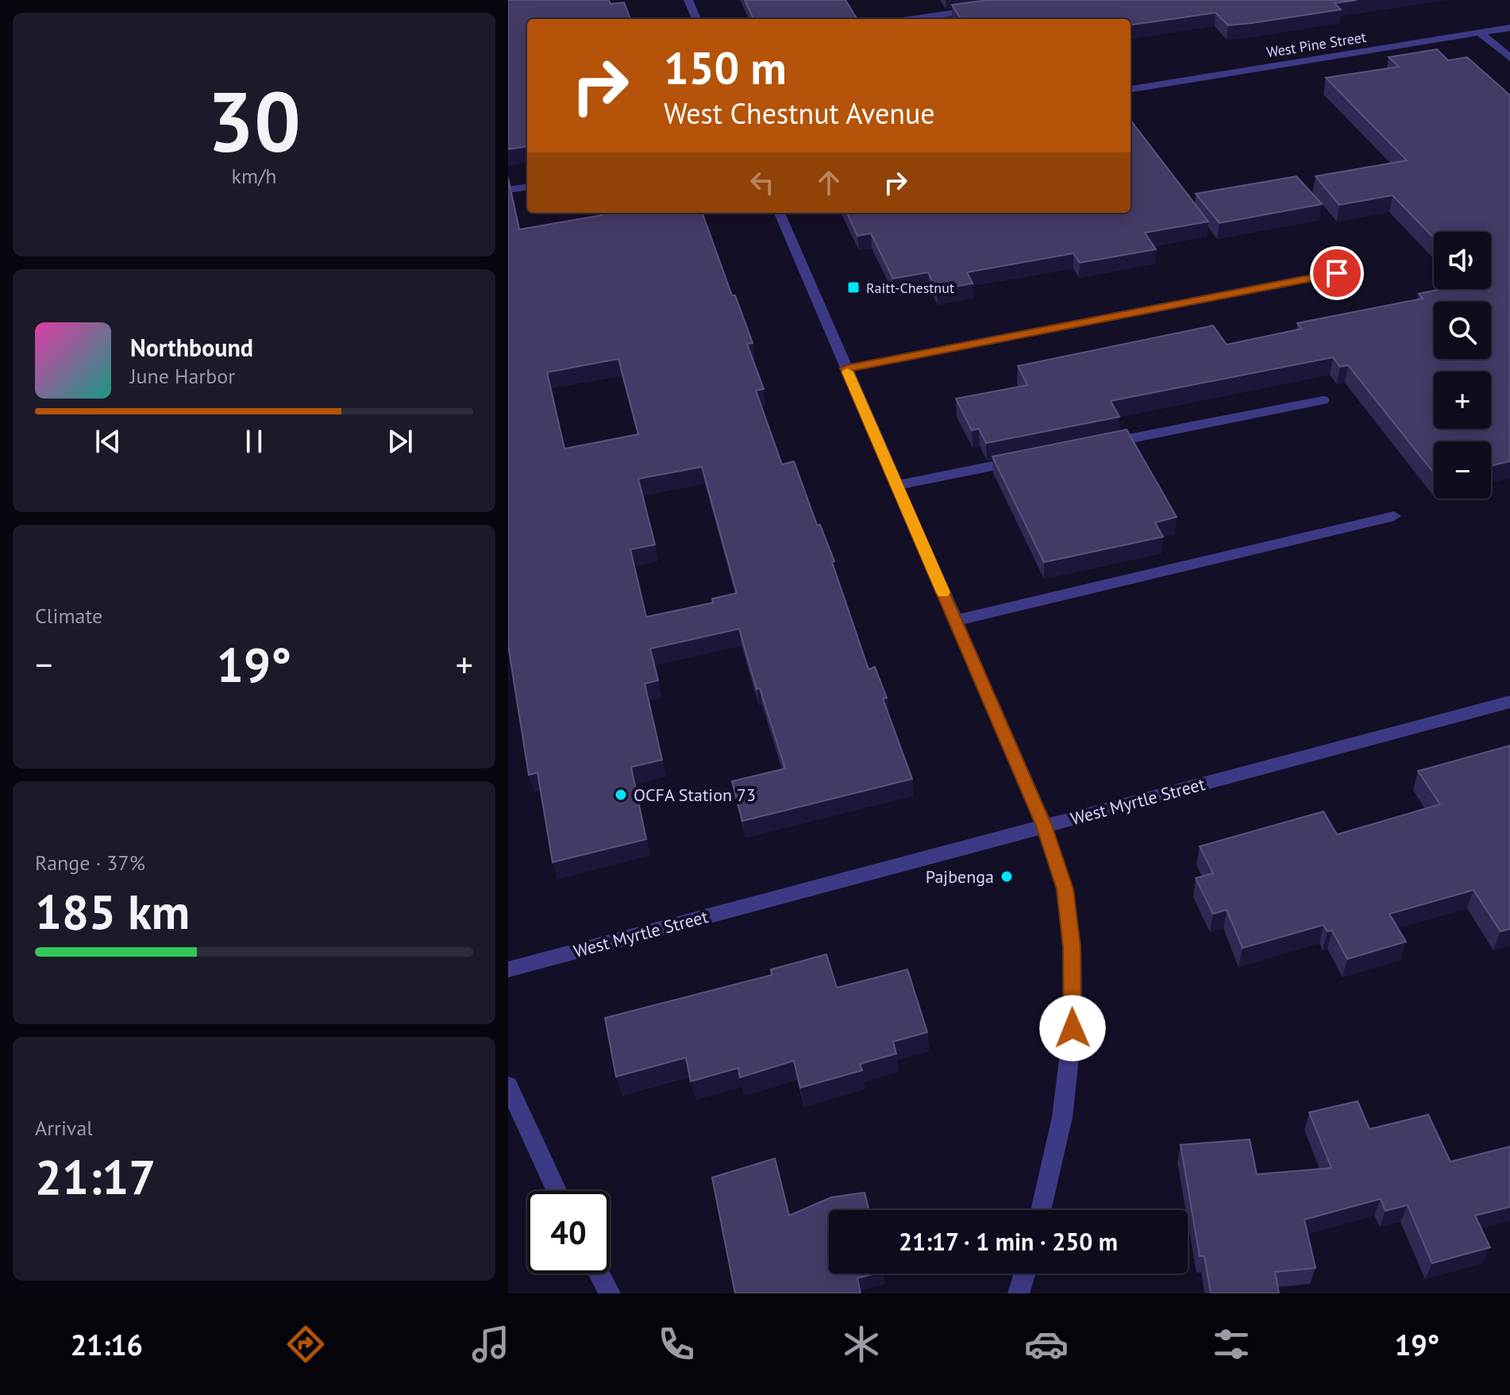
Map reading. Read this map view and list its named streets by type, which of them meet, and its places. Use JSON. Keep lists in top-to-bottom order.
{
  "streets": {
    "street": ["West Pine Street", "West Myrtle Street"]
  },
  "places": {
    "transit": ["Raitt-Chestnut"],
    "other": ["OCFA Station 73", "Pajbenga"]
  },
  "page": {
    "tile": [
      ["30", "km/h"],
      "Climate",
      ["Range · 37%", "185 km"],
      ["Arrival", "21:17"]
    ],
    "turn": ["150 m", "West Chestnut Avenue"],
    "map_buttons": ["+", "−"],
    "song": ["Northbound", "June Harbor"],
    "heat": ["−", "19°", "+"],
    "limit": "40",
    "trip": "21:17 · 1 min · 250 m",
    "tabs": ["21:16", "19°"]
  }
}
